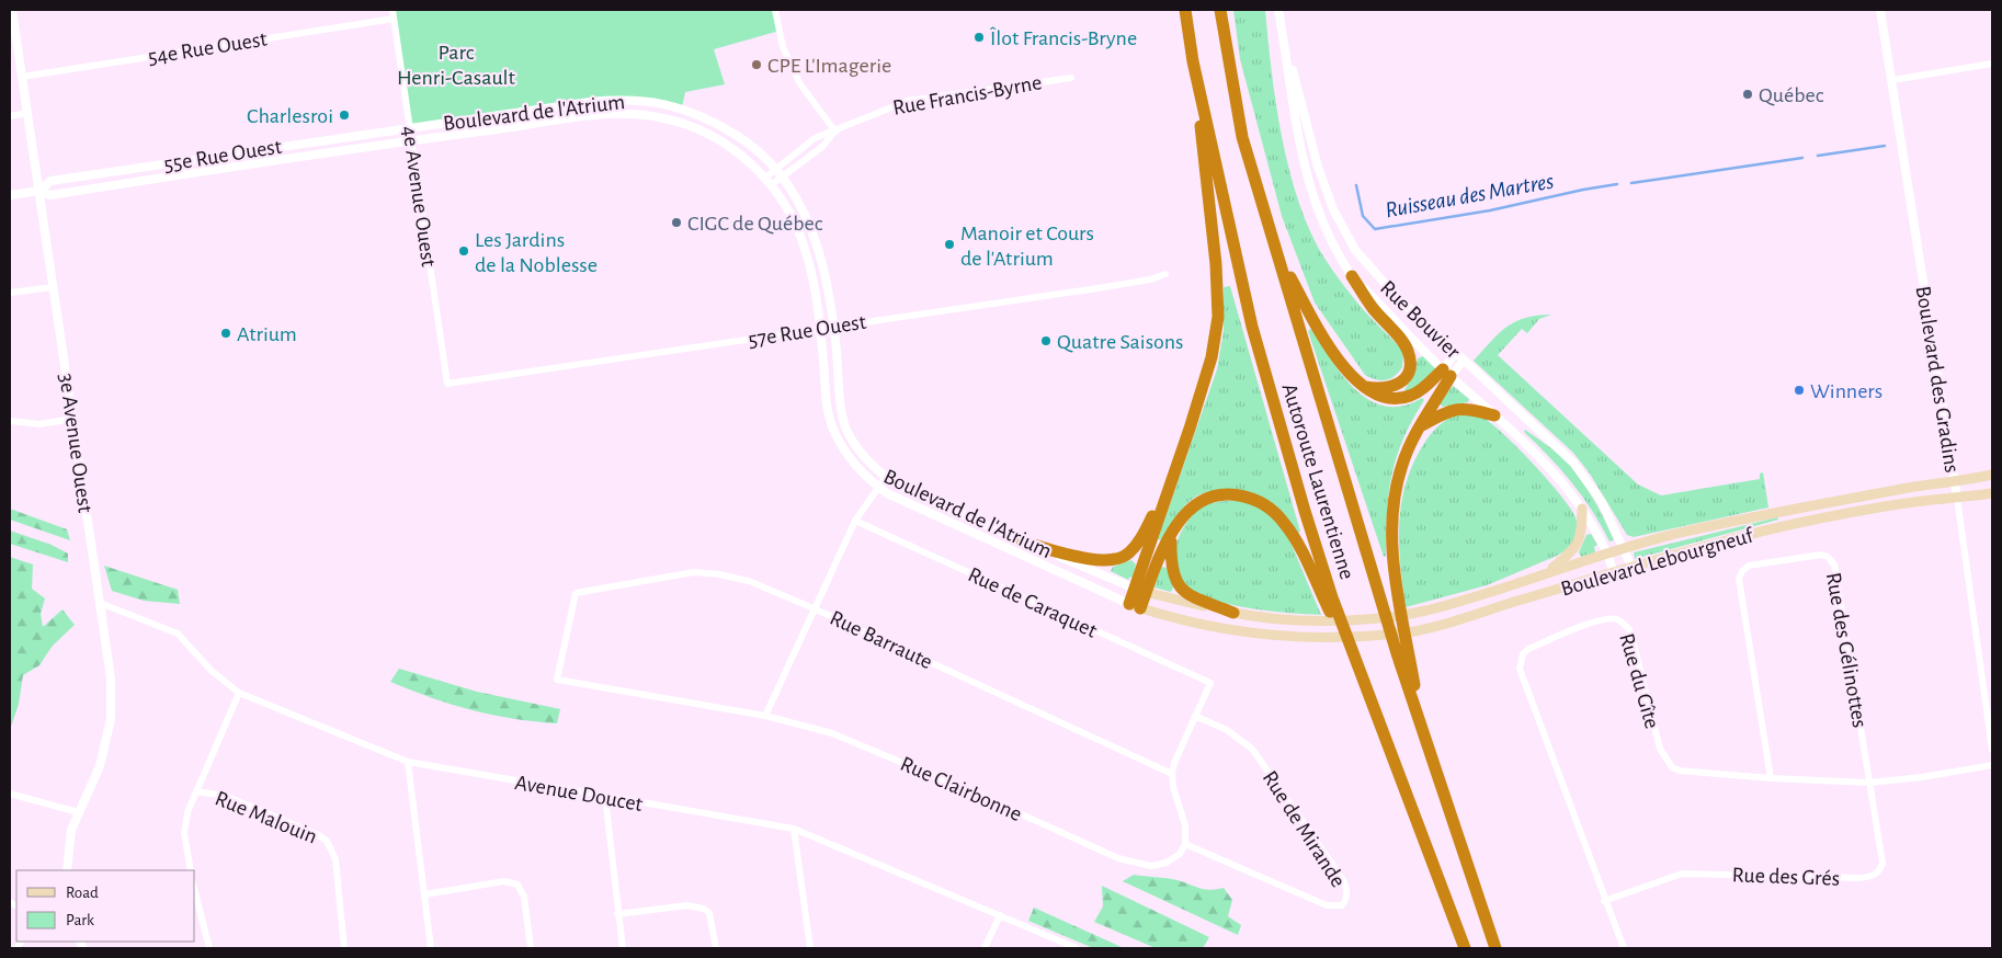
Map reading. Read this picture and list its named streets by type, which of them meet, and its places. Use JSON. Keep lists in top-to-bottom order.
{
  "streets": {
    "highway": ["Autoroute Laurentienne"],
    "main road": ["Boulevard de l'Atrium", "Boulevard Lebourgneuf"],
    "street": [
      "54e Rue Ouest",
      "Rue Francis-Byrne",
      "55e Rue Ouest",
      "4e Avenue Ouest",
      "Rue Bouvier",
      "57e Rue Ouest",
      "Boulevard des Gradins",
      "3e Avenue Ouest",
      "Rue de Caraquet",
      "Rue Barraute",
      "Rue des Gélinottes",
      "Rue du Gîte",
      "Rue Clairbonne",
      "Avenue Doucet",
      "Rue Malouin",
      "Rue de Mirande",
      "Rue des Grés"
    ]
  },
  "crossings": [
    ["54e Rue Ouest", "4e Avenue Ouest"],
    ["54e Rue Ouest", "3e Avenue Ouest"],
    ["Rue Francis-Byrne", "Boulevard de l'Atrium"],
    ["Boulevard de l'Atrium", "55e Rue Ouest"],
    ["Boulevard de l'Atrium", "4e Avenue Ouest"],
    ["Boulevard de l'Atrium", "57e Rue Ouest"],
    ["Boulevard de l'Atrium", "Boulevard Lebourgneuf"],
    ["55e Rue Ouest", "4e Avenue Ouest"],
    ["55e Rue Ouest", "3e Avenue Ouest"],
    ["4e Avenue Ouest", "57e Rue Ouest"],
    ["Rue Bouvier", "Boulevard Lebourgneuf"],
    ["Boulevard des Gradins", "Boulevard Lebourgneuf"],
    ["3e Avenue Ouest", "Avenue Doucet"],
    ["Rue de Caraquet", "Rue de Mirande"],
    ["Rue Barraute", "Rue Clairbonne"],
    ["Rue des Gélinottes", "Rue du Gîte"],
    ["Rue des Gélinottes", "Rue des Grés"],
    ["Rue du Gîte", "Rue des Grés"],
    ["Rue Clairbonne", "Rue de Mirande"]
  ],
  "water": ["Ruisseau des Martres"],
  "parks": ["Parc Henri-Casault"],
  "places": [
    "Îlot Francis-Bryne",
    "CPE L'Imagerie",
    "Québec",
    "Charlesroi",
    "CIGC de Québec",
    "Manoir et Cours de l'Atrium",
    "Les Jardins de la Noblesse",
    "Atrium",
    "Quatre Saisons",
    "Winners"
  ],
  "legend": ["Road", "Park"]
}
